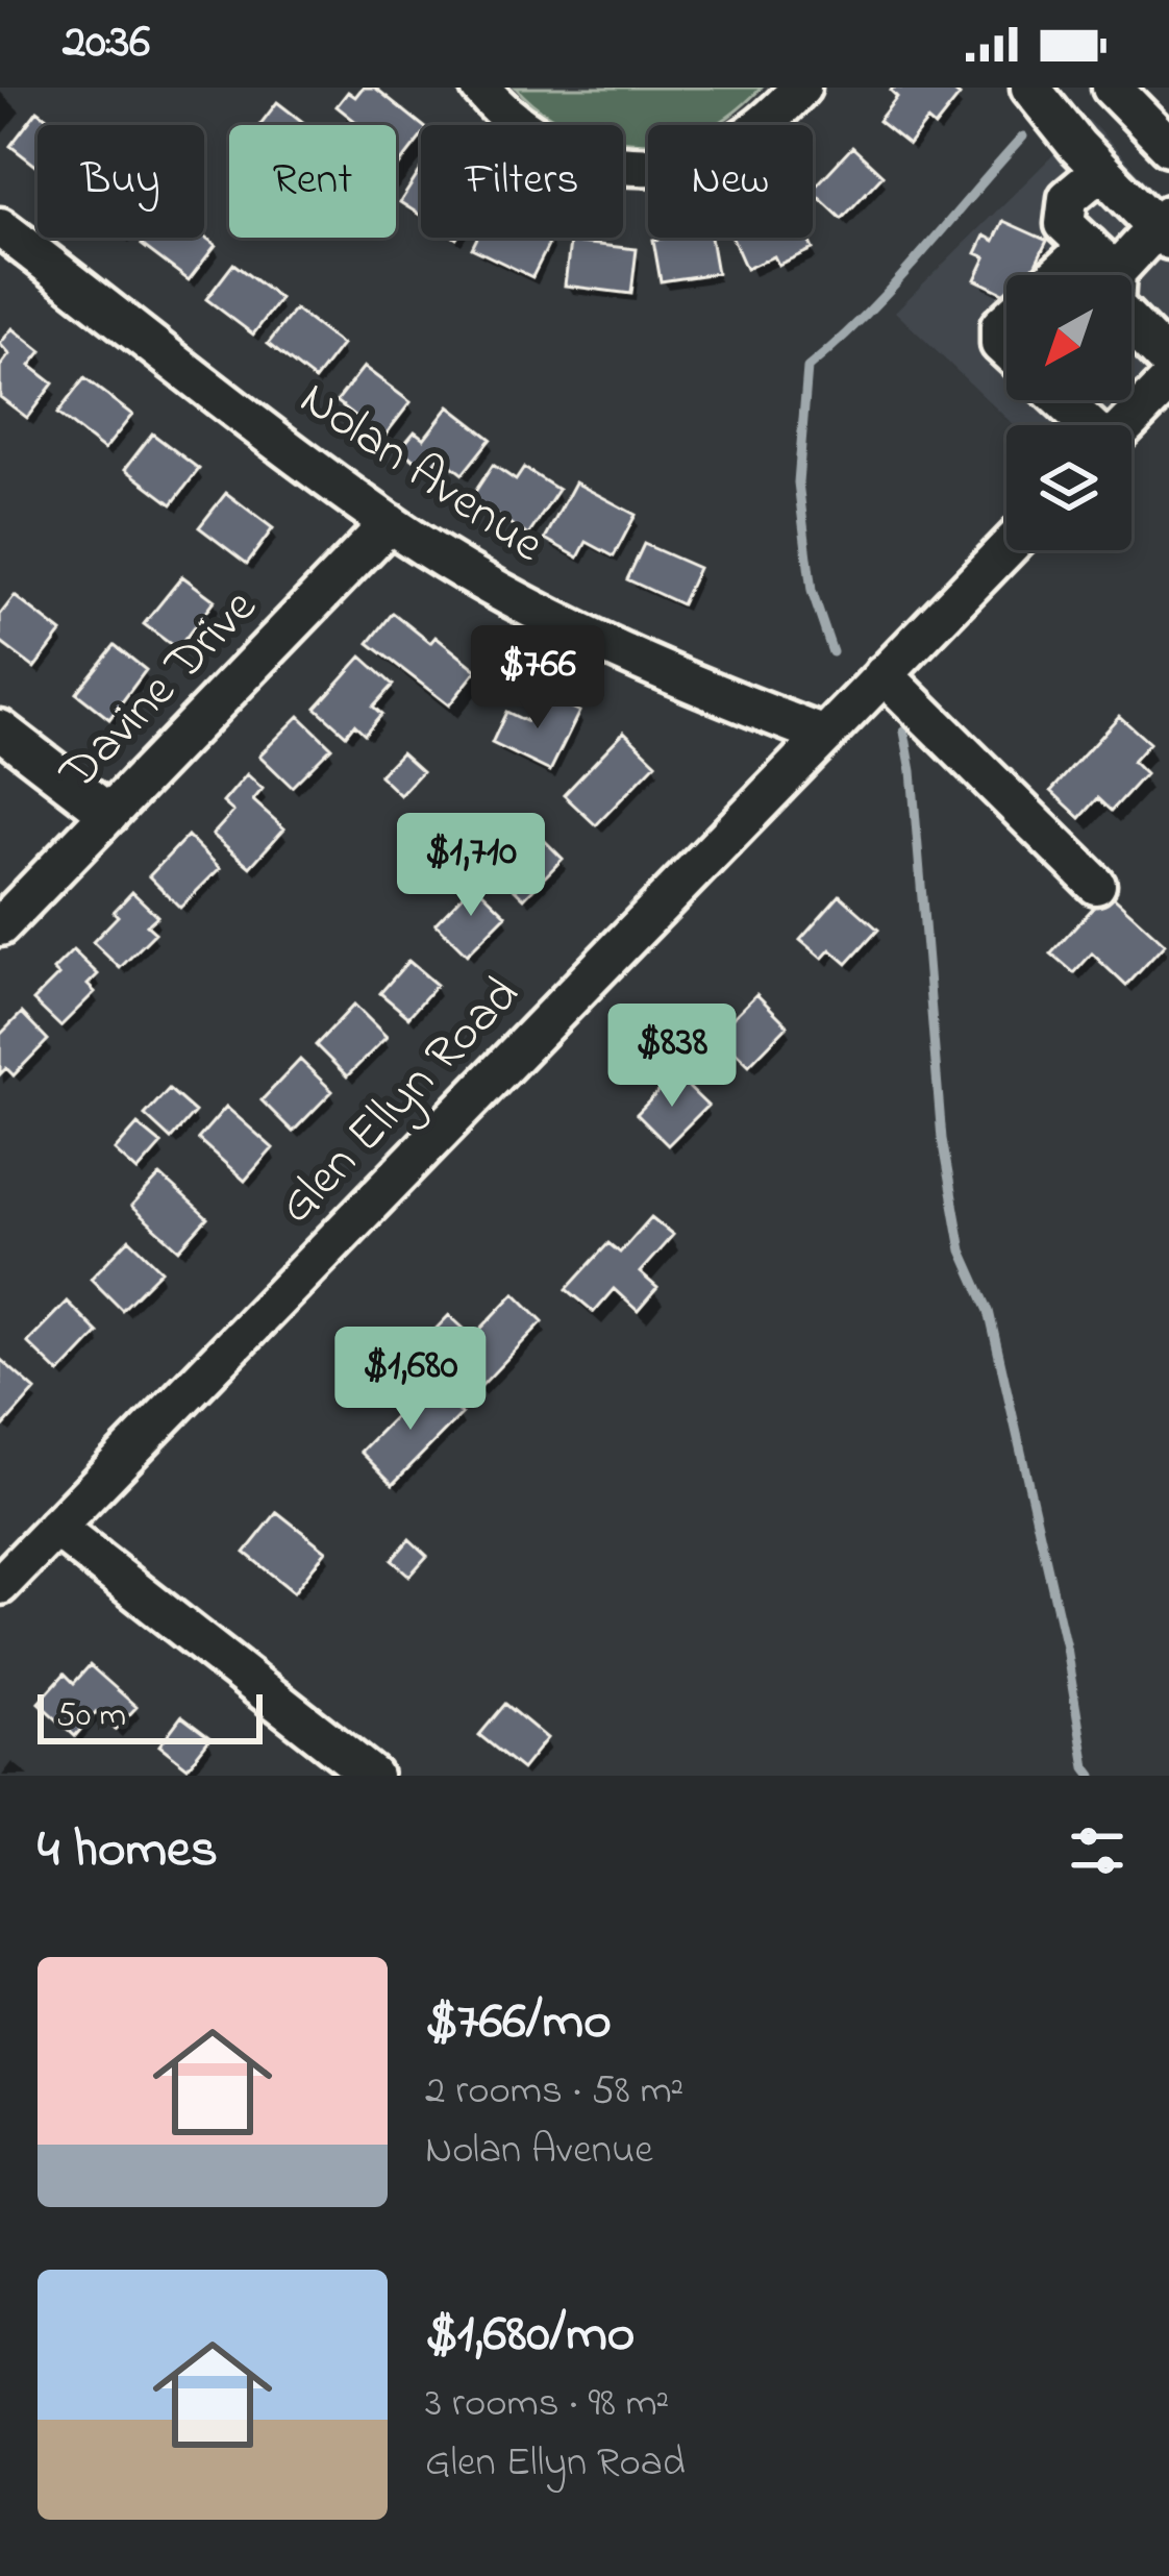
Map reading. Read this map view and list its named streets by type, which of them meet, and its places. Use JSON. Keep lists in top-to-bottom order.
{
  "streets": {
    "street": ["Nolan Avenue", "Davine Drive", "Glen Ellyn Road"]
  },
  "crossings": [
    ["Nolan Avenue", "Davine Drive"],
    ["Nolan Avenue", "Glen Ellyn Road"]
  ],
  "scale_bar": "50 m",
  "north": "bottom left",
  "page": {
    "status": "20:36",
    "chip": [
      "Buy",
      "Rent",
      "Filters",
      "New"
    ],
    "price": [
      "$766",
      "$1,710",
      "$838",
      "$1,680"
    ],
    "scale": "50 m",
    "heading": "4 homes",
    "list": [
      {
        "name": "$766/mo",
        "note": "2 rooms · 58 m² · Nolan Avenue"
      },
      {
        "name": "$1,680/mo",
        "note": "3 rooms · 98 m² · Glen Ellyn Road"
      }
    ]
  }
}
